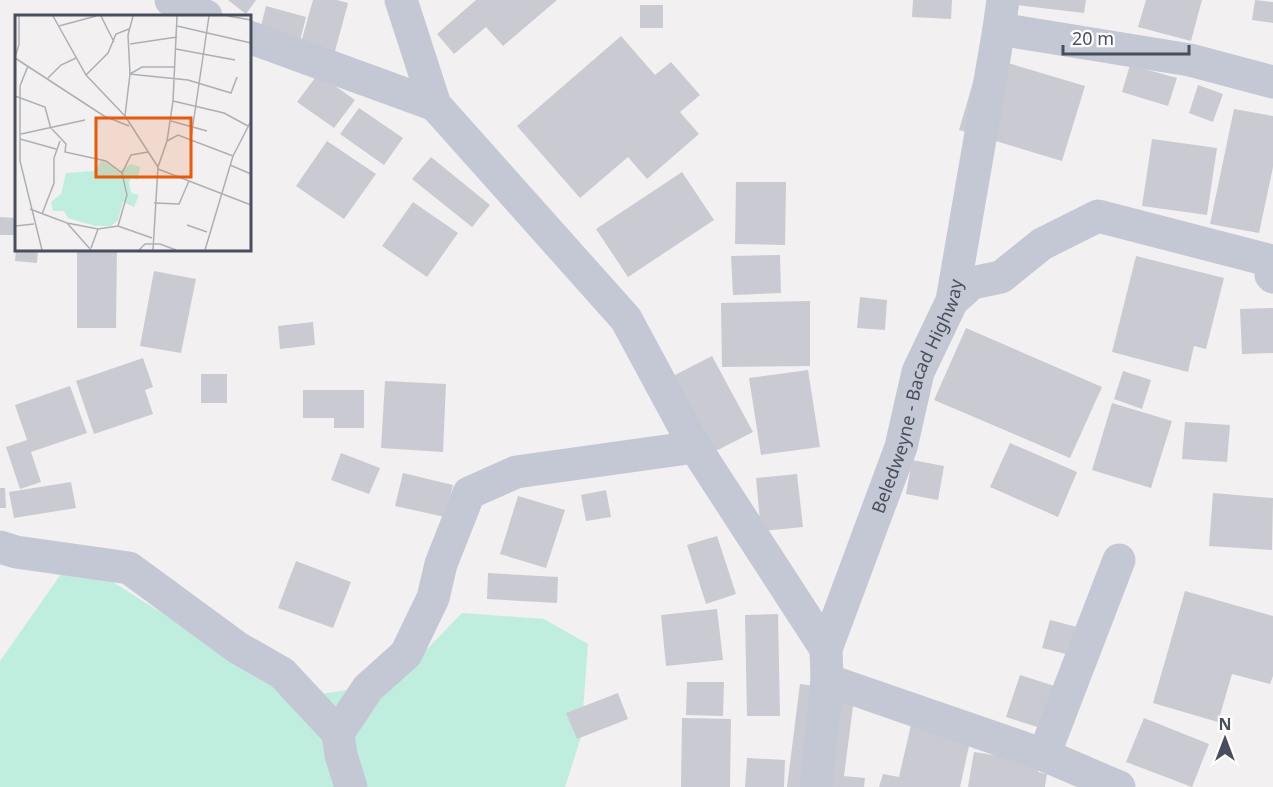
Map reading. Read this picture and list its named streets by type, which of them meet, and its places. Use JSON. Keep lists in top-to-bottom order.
{
  "streets": {
    "street": ["Beledweyne - Bacad Highway"]
  },
  "scale_bar": "20 m",
  "north": "top"
}
